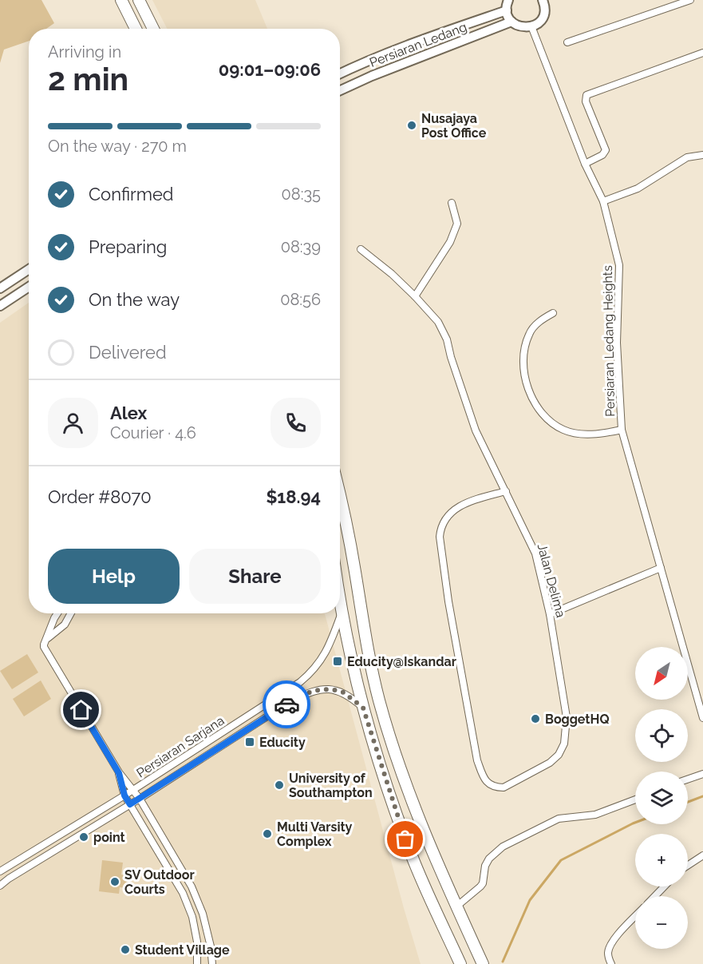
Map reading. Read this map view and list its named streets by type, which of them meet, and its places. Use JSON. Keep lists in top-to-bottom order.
{
  "streets": {
    "street": [
      "Persiaran Ledang",
      "Persiaran Ledang Heights",
      "Jalan Delima",
      "Persiaran Sarjana"
    ]
  },
  "places": {
    "other": [
      "Nusajaya Post Office",
      "BoggetHQ",
      "University of Southampton",
      "Multi Varsity Complex",
      "point",
      "SV Outdoor Courts",
      "Student Village"
    ],
    "transit": ["Educity@Iskandar", "Educity"]
  },
  "north": "bottom left",
  "page": {
    "heading": ["2 min", "Arriving in", "09:01–09:06"],
    "panel": [
      "Alex",
      "Courier · 4.6",
      "Order #8070",
      "$18.94"
    ],
    "bar": "On the way · 270 m",
    "list": [
      ["Confirmed", "08:35"],
      ["Preparing", "08:39"],
      ["On the way", "08:56"],
      "Delivered"
    ],
    "buttons": ["Help", "Share"],
    "map_buttons": ["+", "−"]
  }
}
